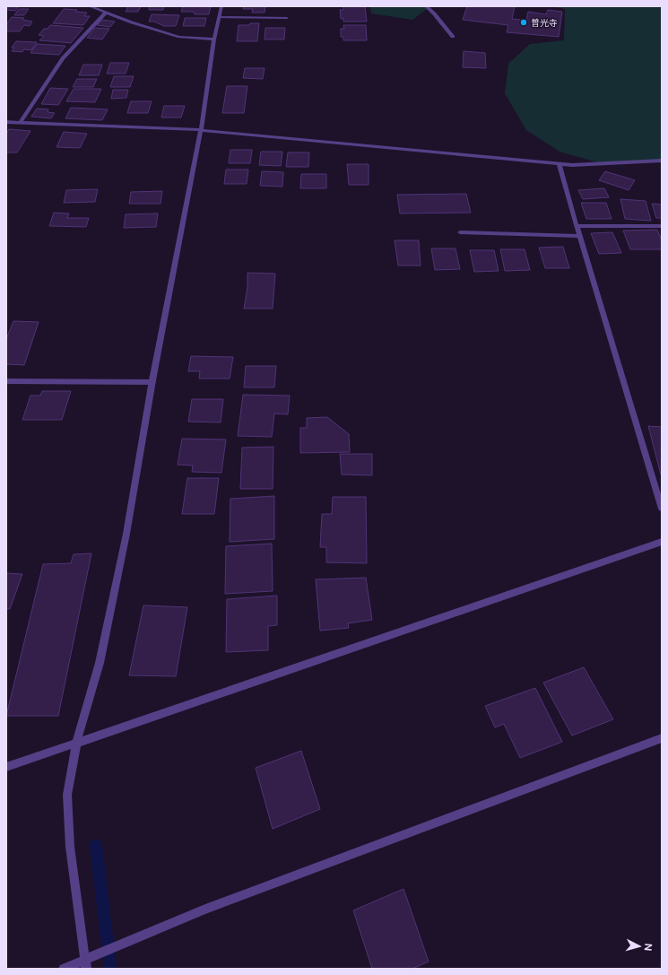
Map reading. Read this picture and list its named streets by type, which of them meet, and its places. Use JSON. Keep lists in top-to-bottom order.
{
  "places": ["普光寺"],
  "north": "right"
}
